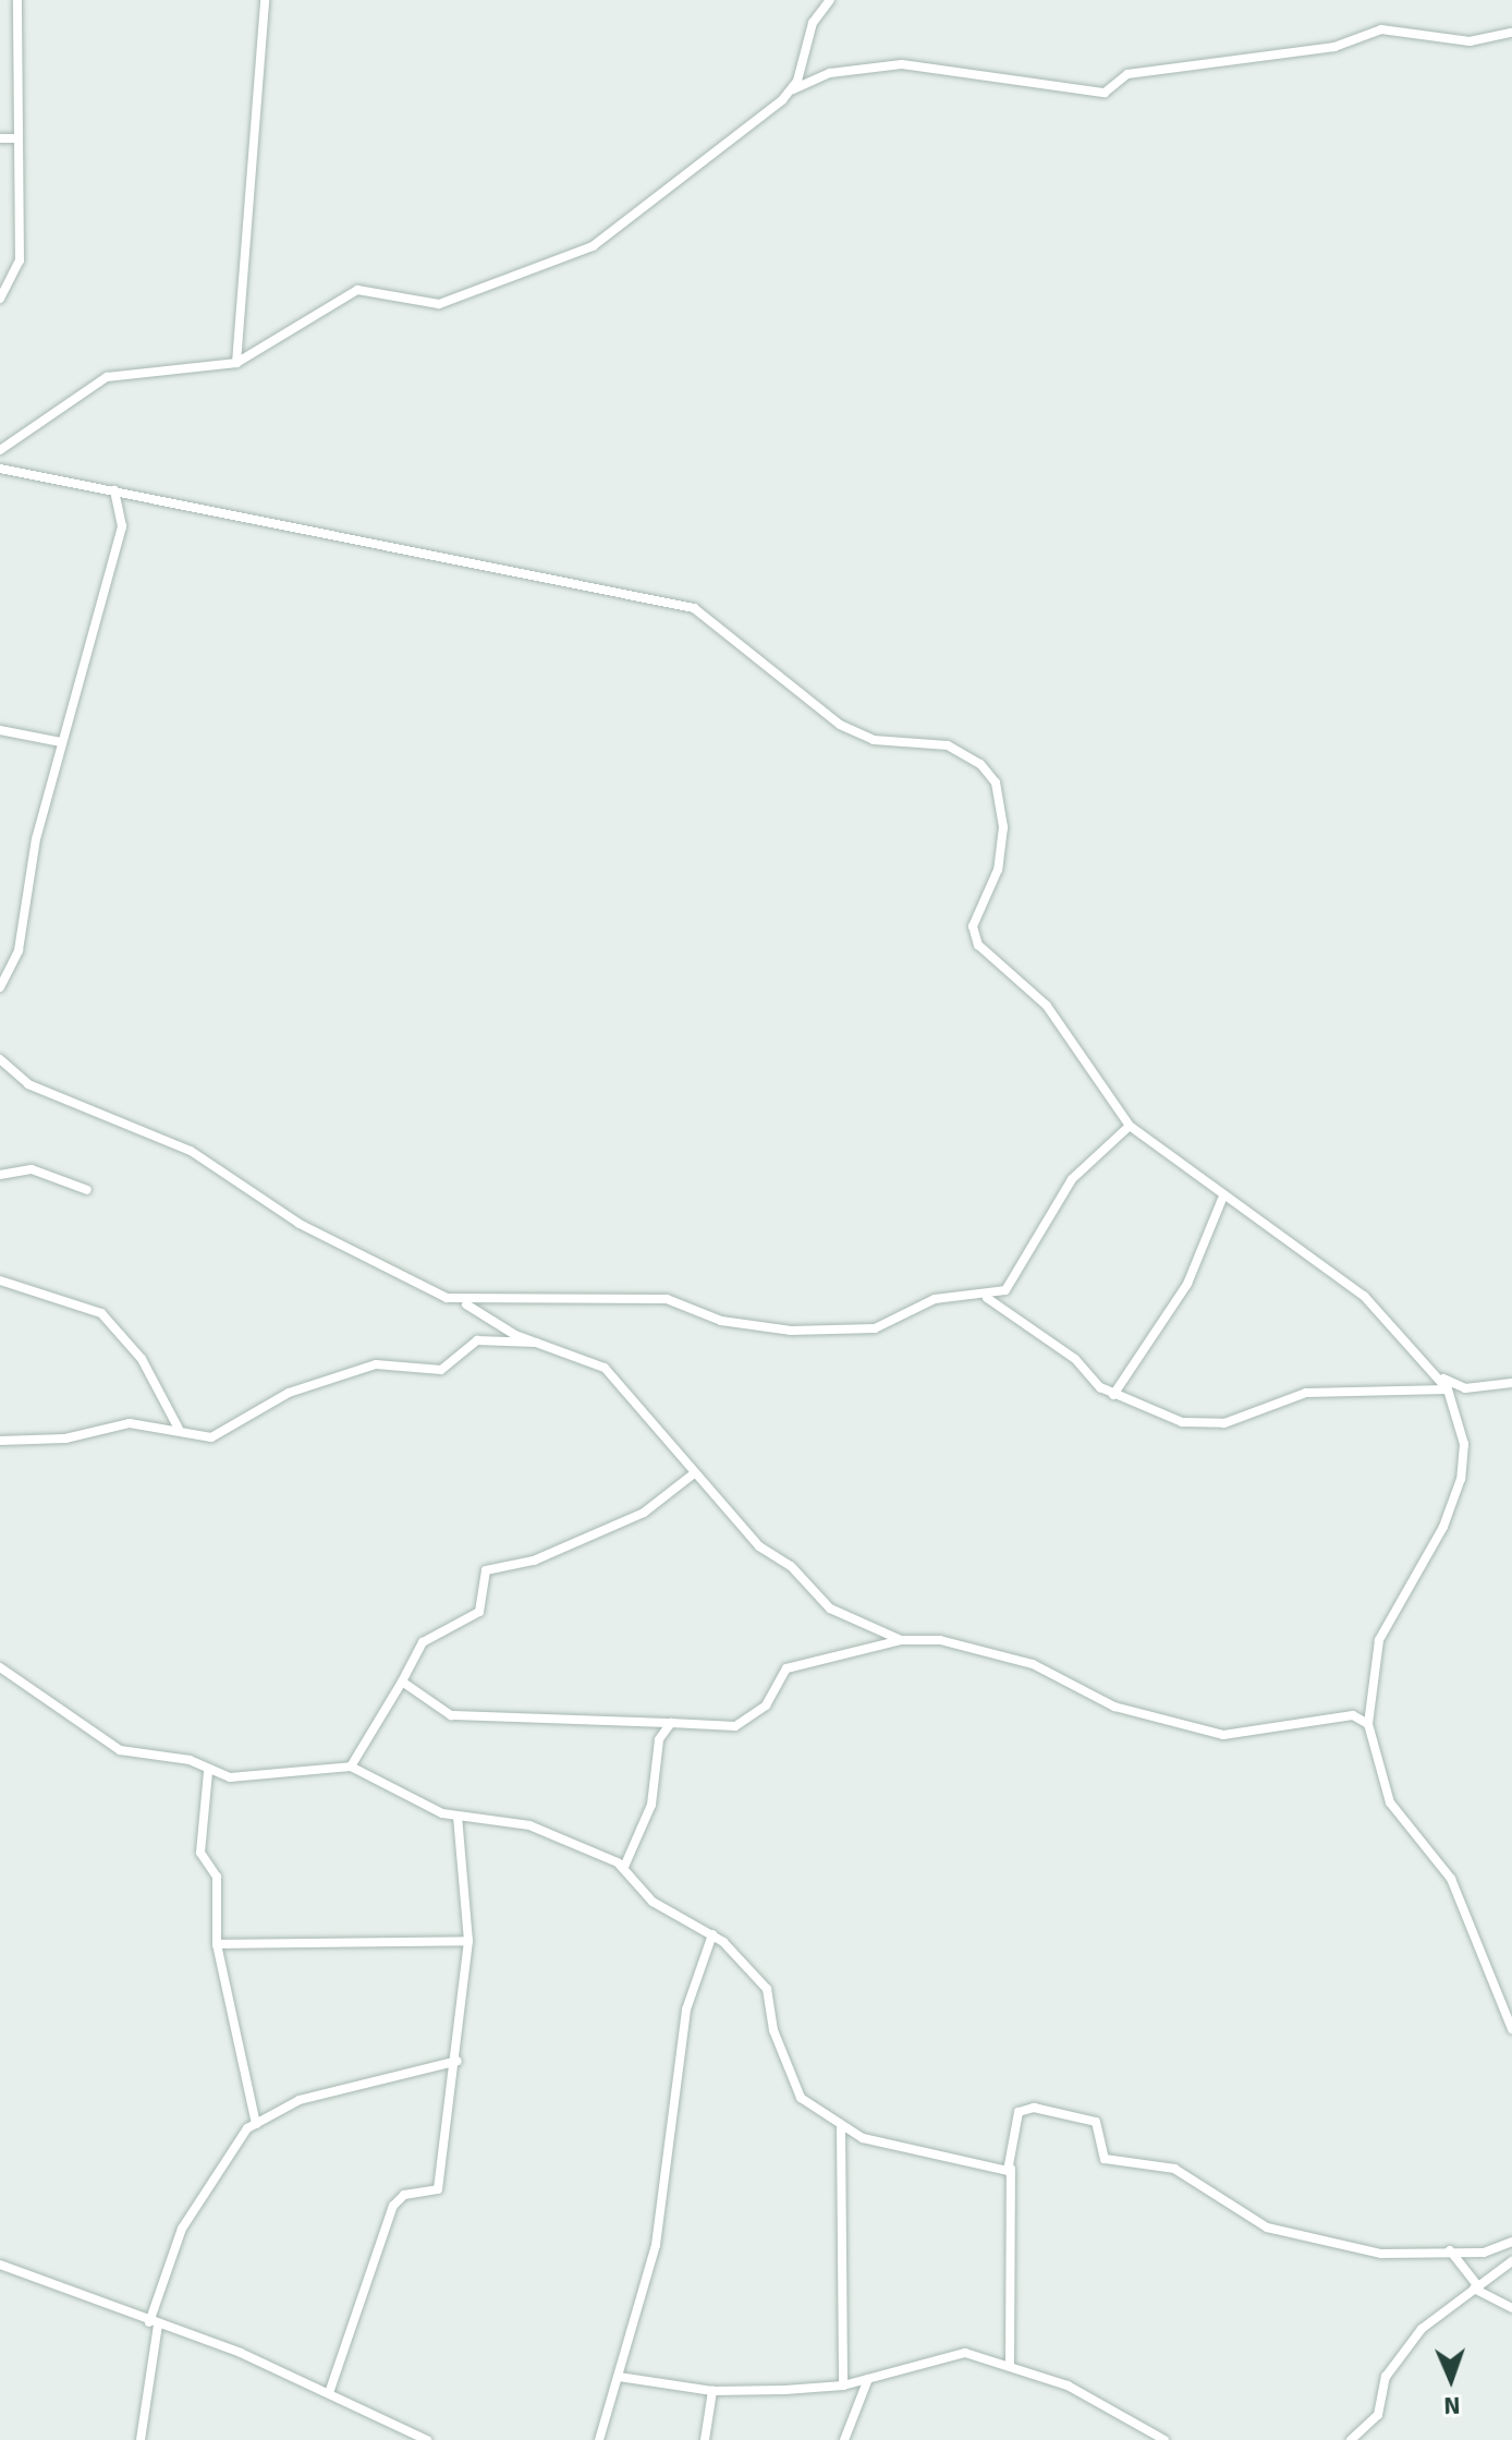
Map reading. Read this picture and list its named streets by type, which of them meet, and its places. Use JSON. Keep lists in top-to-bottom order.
{
  "north": "bottom"
}
